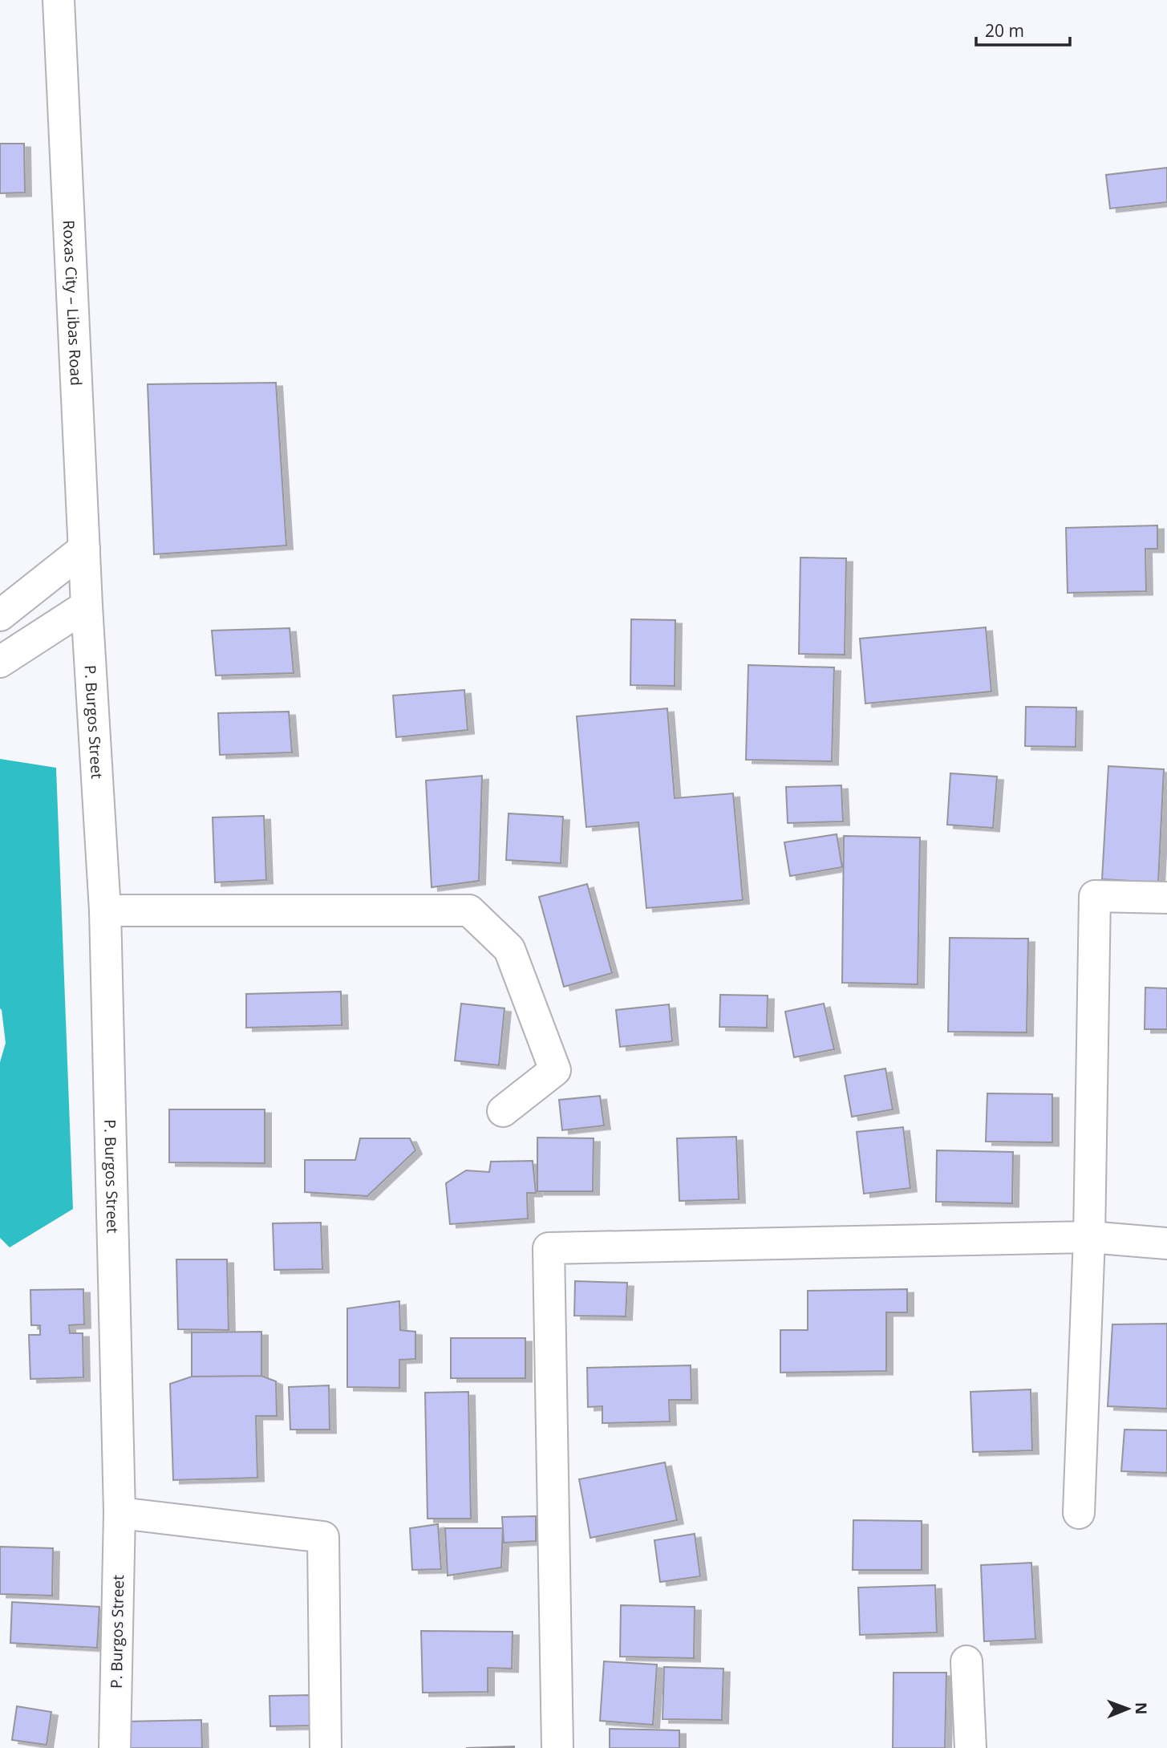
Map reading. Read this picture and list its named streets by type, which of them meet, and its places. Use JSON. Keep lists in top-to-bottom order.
{
  "streets": {
    "street": ["Roxas City – Libas Road", "P. Burgos Street"]
  },
  "crossings": [
    ["Roxas City – Libas Road", "P. Burgos Street"]
  ],
  "scale_bar": "20 m",
  "north": "right"
}
